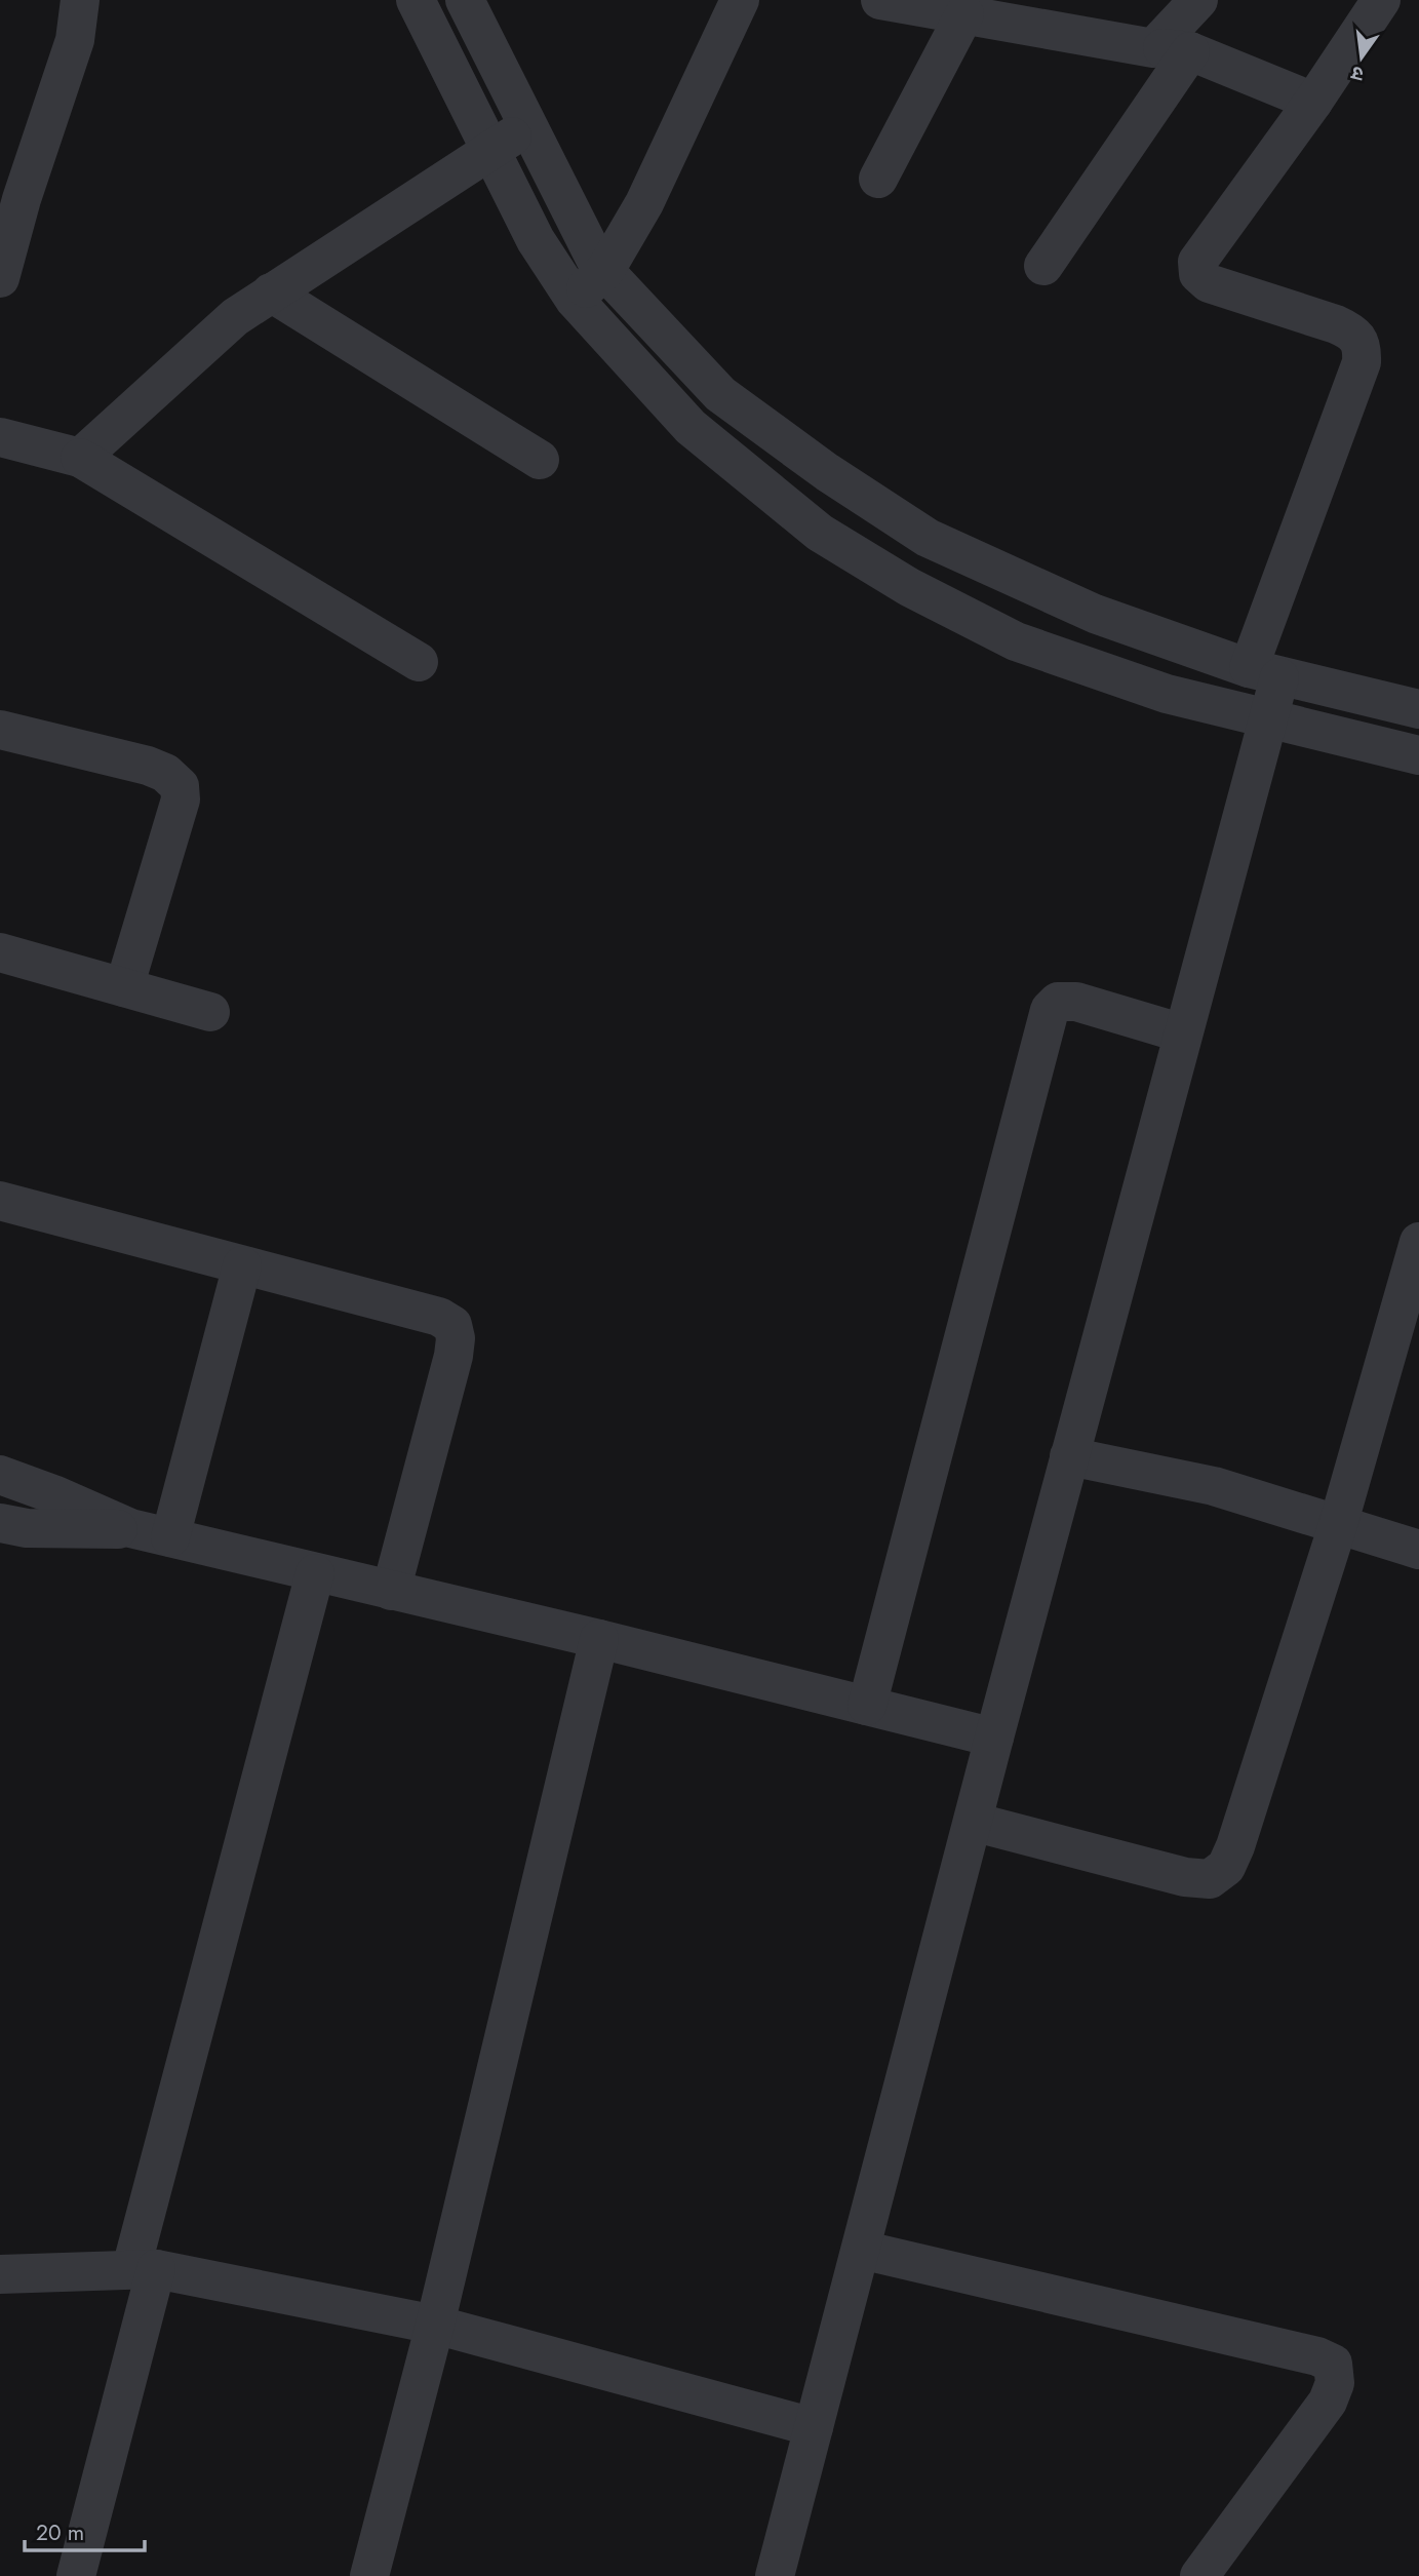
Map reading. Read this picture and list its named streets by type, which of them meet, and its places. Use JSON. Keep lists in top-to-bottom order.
{
  "scale_bar": "20 m",
  "north": "bottom"
}
